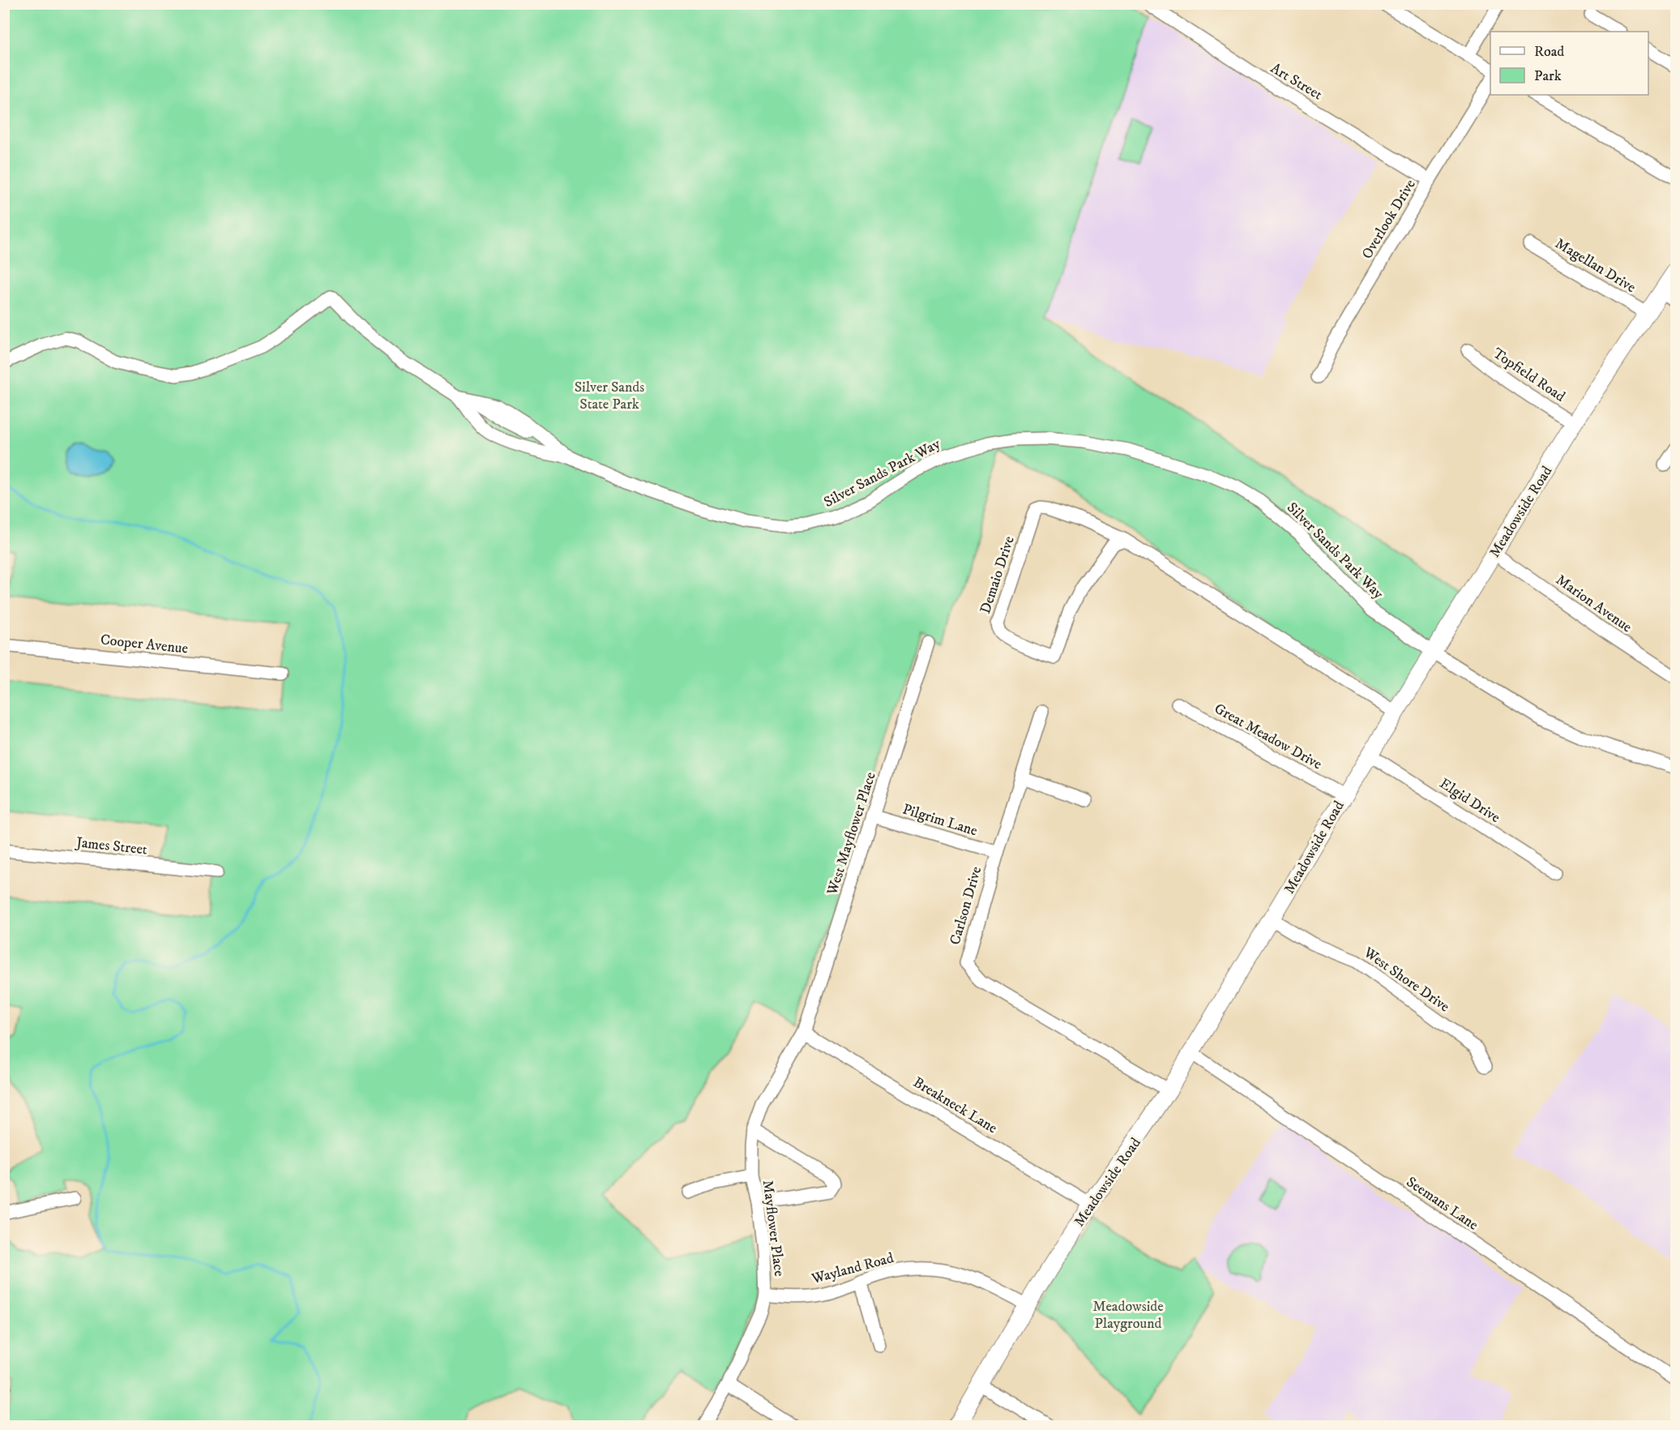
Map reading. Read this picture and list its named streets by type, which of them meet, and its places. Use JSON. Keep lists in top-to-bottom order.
{
  "streets": {
    "main road": ["Meadowside Road"],
    "street": [
      "Art Street",
      "Overlook Drive",
      "Magellan Drive",
      "Topfield Road",
      "Silver Sands Park Way",
      "Demaio Drive",
      "Marion Avenue",
      "Cooper Avenue",
      "Great Meadow Drive",
      "Elgid Drive",
      "Pilgrim Lane",
      "West Mayflower Place",
      "James Street",
      "Carlson Drive",
      "West Shore Drive",
      "Breakneck Lane",
      "Seemans Lane",
      "Mayflower Place",
      "Wayland Road"
    ]
  },
  "crossings": [
    ["Art Street", "Overlook Drive"],
    ["Magellan Drive", "Meadowside Road"],
    ["Topfield Road", "Meadowside Road"],
    ["Silver Sands Park Way", "Meadowside Road"],
    ["Meadowside Road", "Demaio Drive"],
    ["Meadowside Road", "Marion Avenue"],
    ["Meadowside Road", "Great Meadow Drive"],
    ["Meadowside Road", "Elgid Drive"],
    ["Meadowside Road", "Carlson Drive"],
    ["Meadowside Road", "West Shore Drive"],
    ["Meadowside Road", "Breakneck Lane"],
    ["Meadowside Road", "Seemans Lane"],
    ["Meadowside Road", "Wayland Road"],
    ["Pilgrim Lane", "West Mayflower Place"],
    ["Pilgrim Lane", "Carlson Drive"],
    ["West Mayflower Place", "Breakneck Lane"],
    ["West Mayflower Place", "Mayflower Place"],
    ["Breakneck Lane", "Mayflower Place"],
    ["Mayflower Place", "Wayland Road"]
  ],
  "parks": ["Silver Sands State Park", "Meadowside Playground"],
  "legend": ["Road", "Park"]
}
